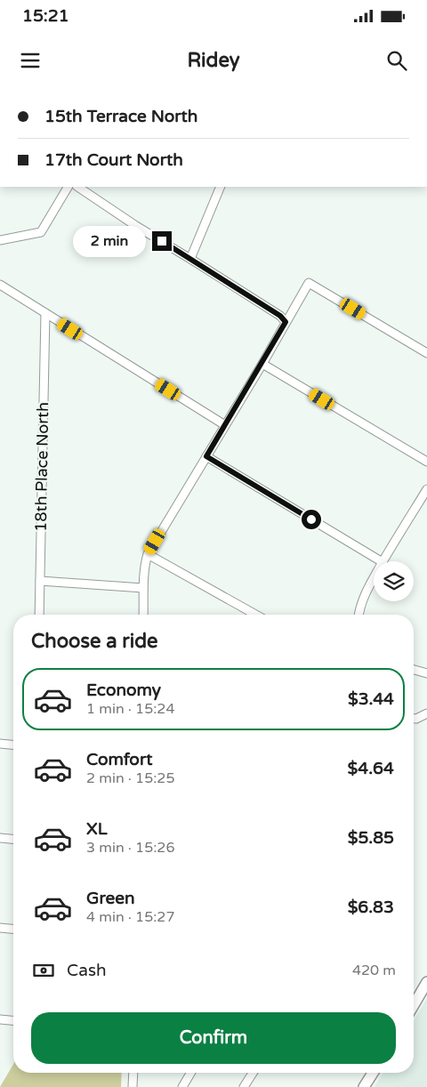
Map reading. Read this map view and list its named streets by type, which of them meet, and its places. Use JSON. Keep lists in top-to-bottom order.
{
  "streets": {
    "street": ["18th Place North"]
  },
  "page": {
    "status": "15:21",
    "header": "Ridey",
    "banner": ["15th Terrace North", "17th Court North"],
    "bubble": "2 min",
    "heading": "Choose a ride",
    "list": [
      {
        "name": "Economy",
        "note": "1 min · 15:24",
        "value": "$3.44"
      },
      {
        "name": "Comfort",
        "note": "2 min · 15:25",
        "value": "$4.64"
      },
      {
        "name": "XL",
        "note": "3 min · 15:26",
        "value": "$5.85"
      },
      {
        "name": "Green",
        "note": "4 min · 15:27",
        "value": "$6.83"
      }
    ],
    "pay": ["Cash", "420 m"],
    "buttons": "Confirm"
  }
}
